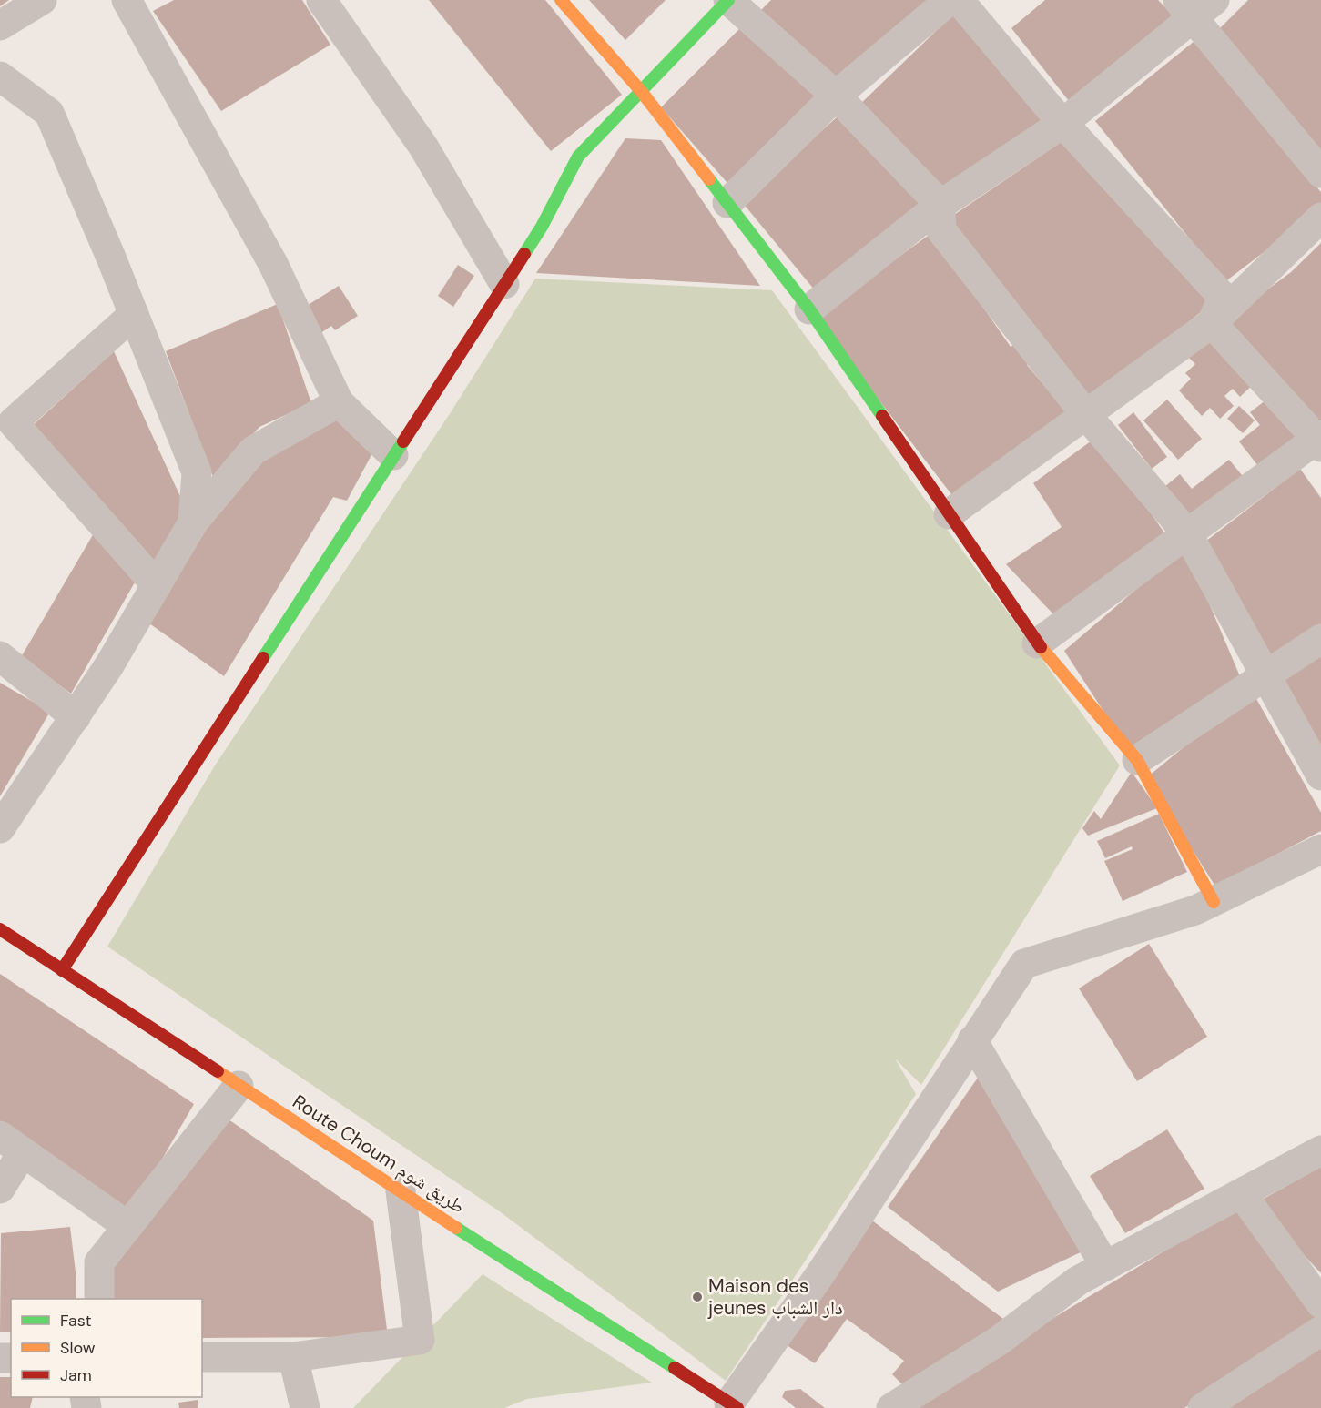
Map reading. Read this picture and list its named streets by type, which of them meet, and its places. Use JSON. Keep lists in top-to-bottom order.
{
  "streets": {
    "main road": ["Route Choum طريق شوم"]
  },
  "places": ["Maison des jeunes دار الشباب"],
  "legend": ["Fast", "Slow", "Jam"]
}
